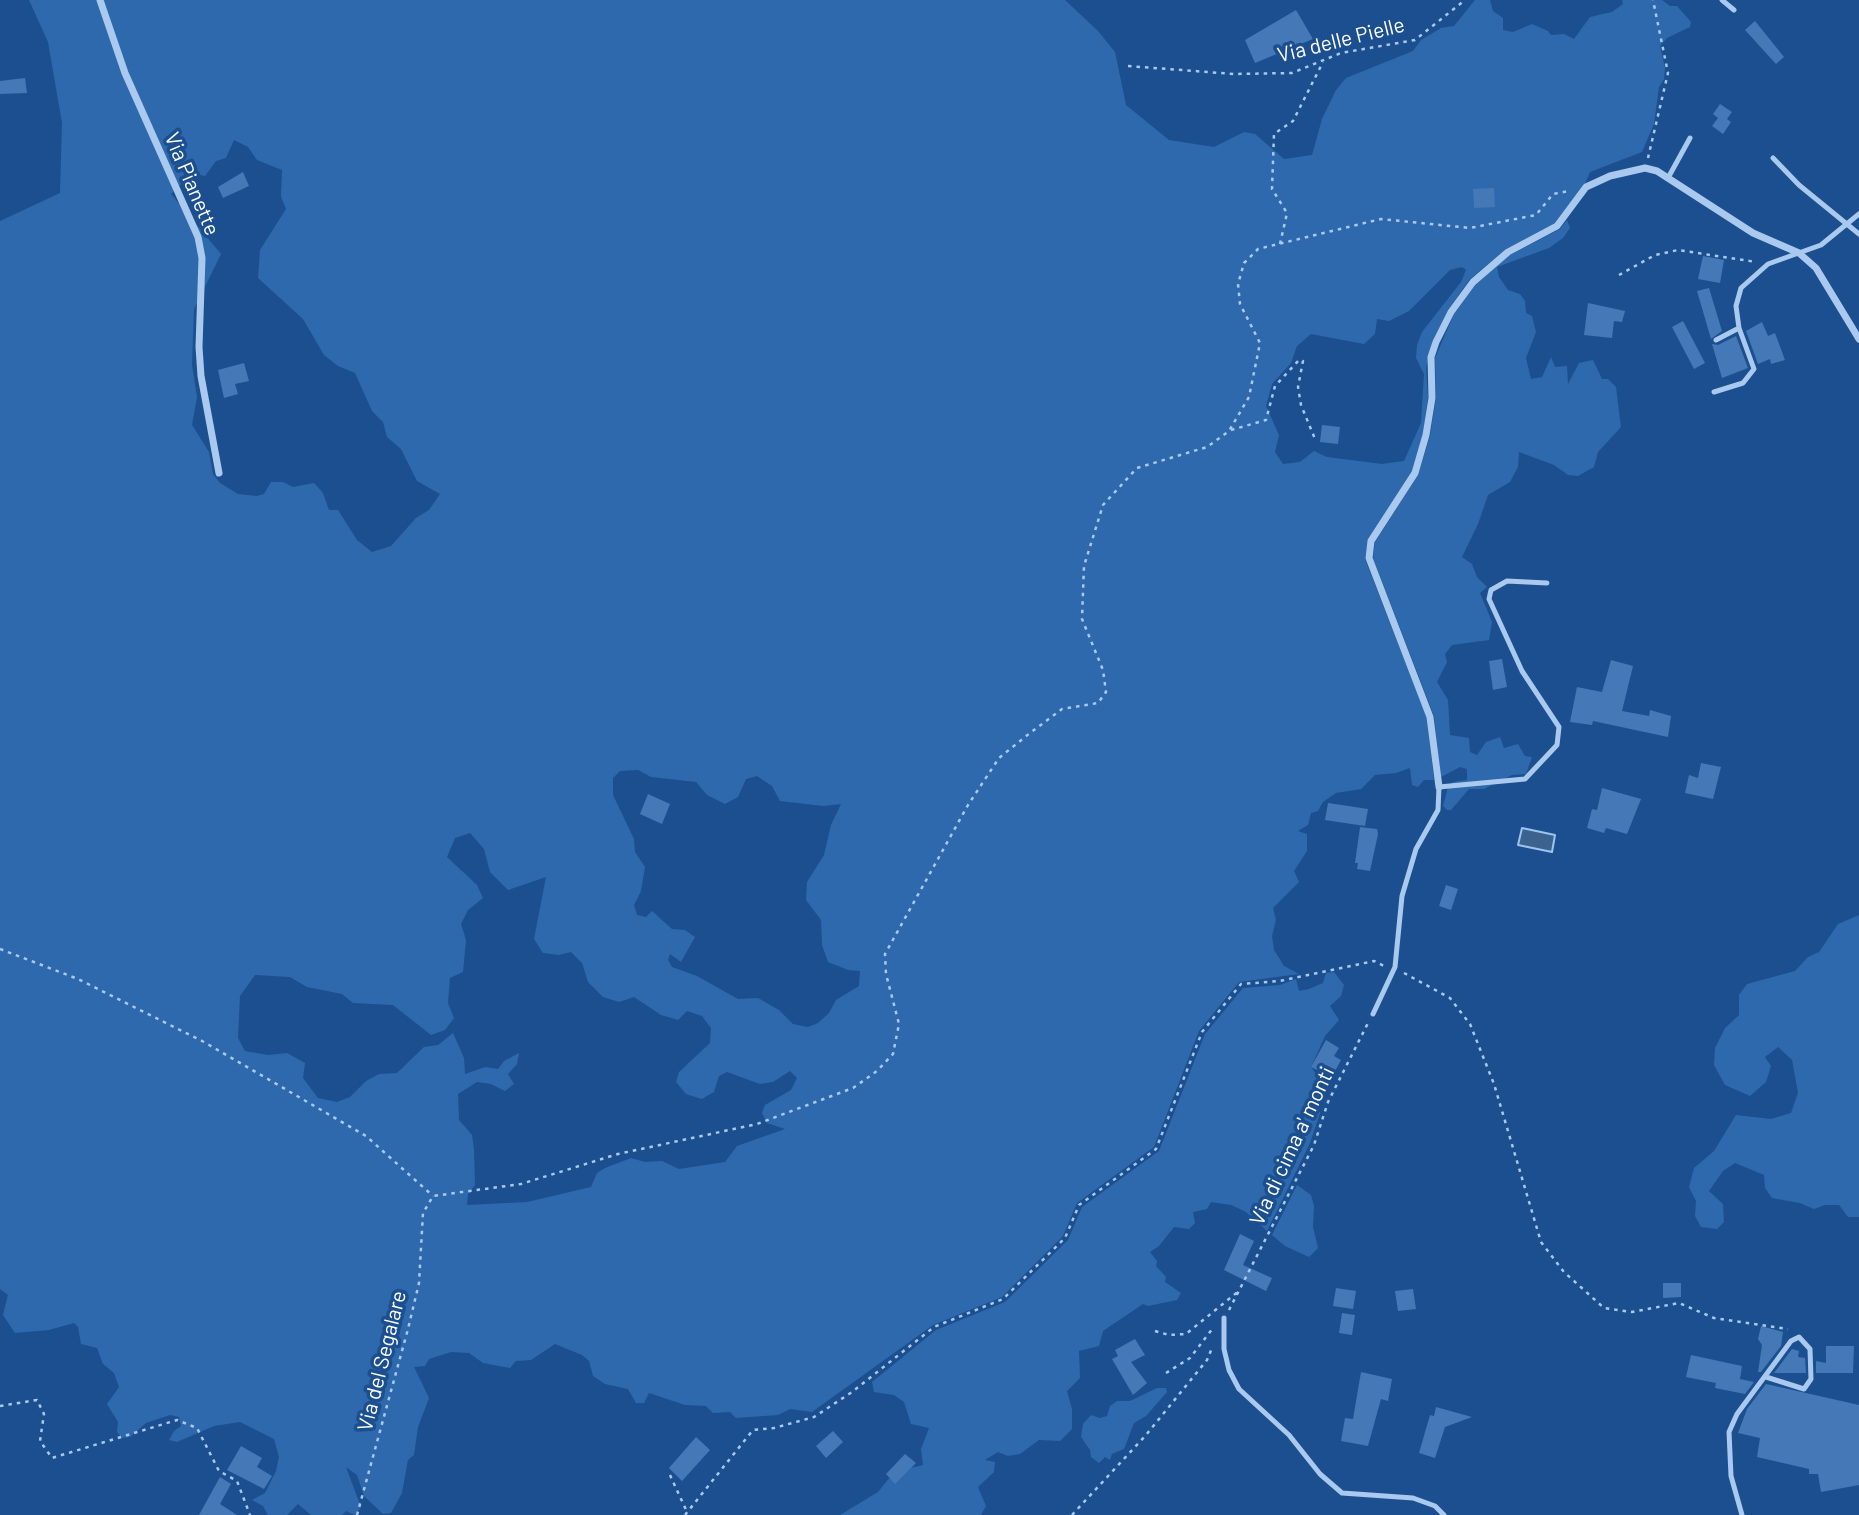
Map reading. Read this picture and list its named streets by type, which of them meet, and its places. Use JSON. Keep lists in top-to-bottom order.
{
  "streets": {
    "street": ["Via Pianette"],
    "path": ["Via delle Pielle", "Via di cima a' monti", "Via del Segalare"]
  }
}
